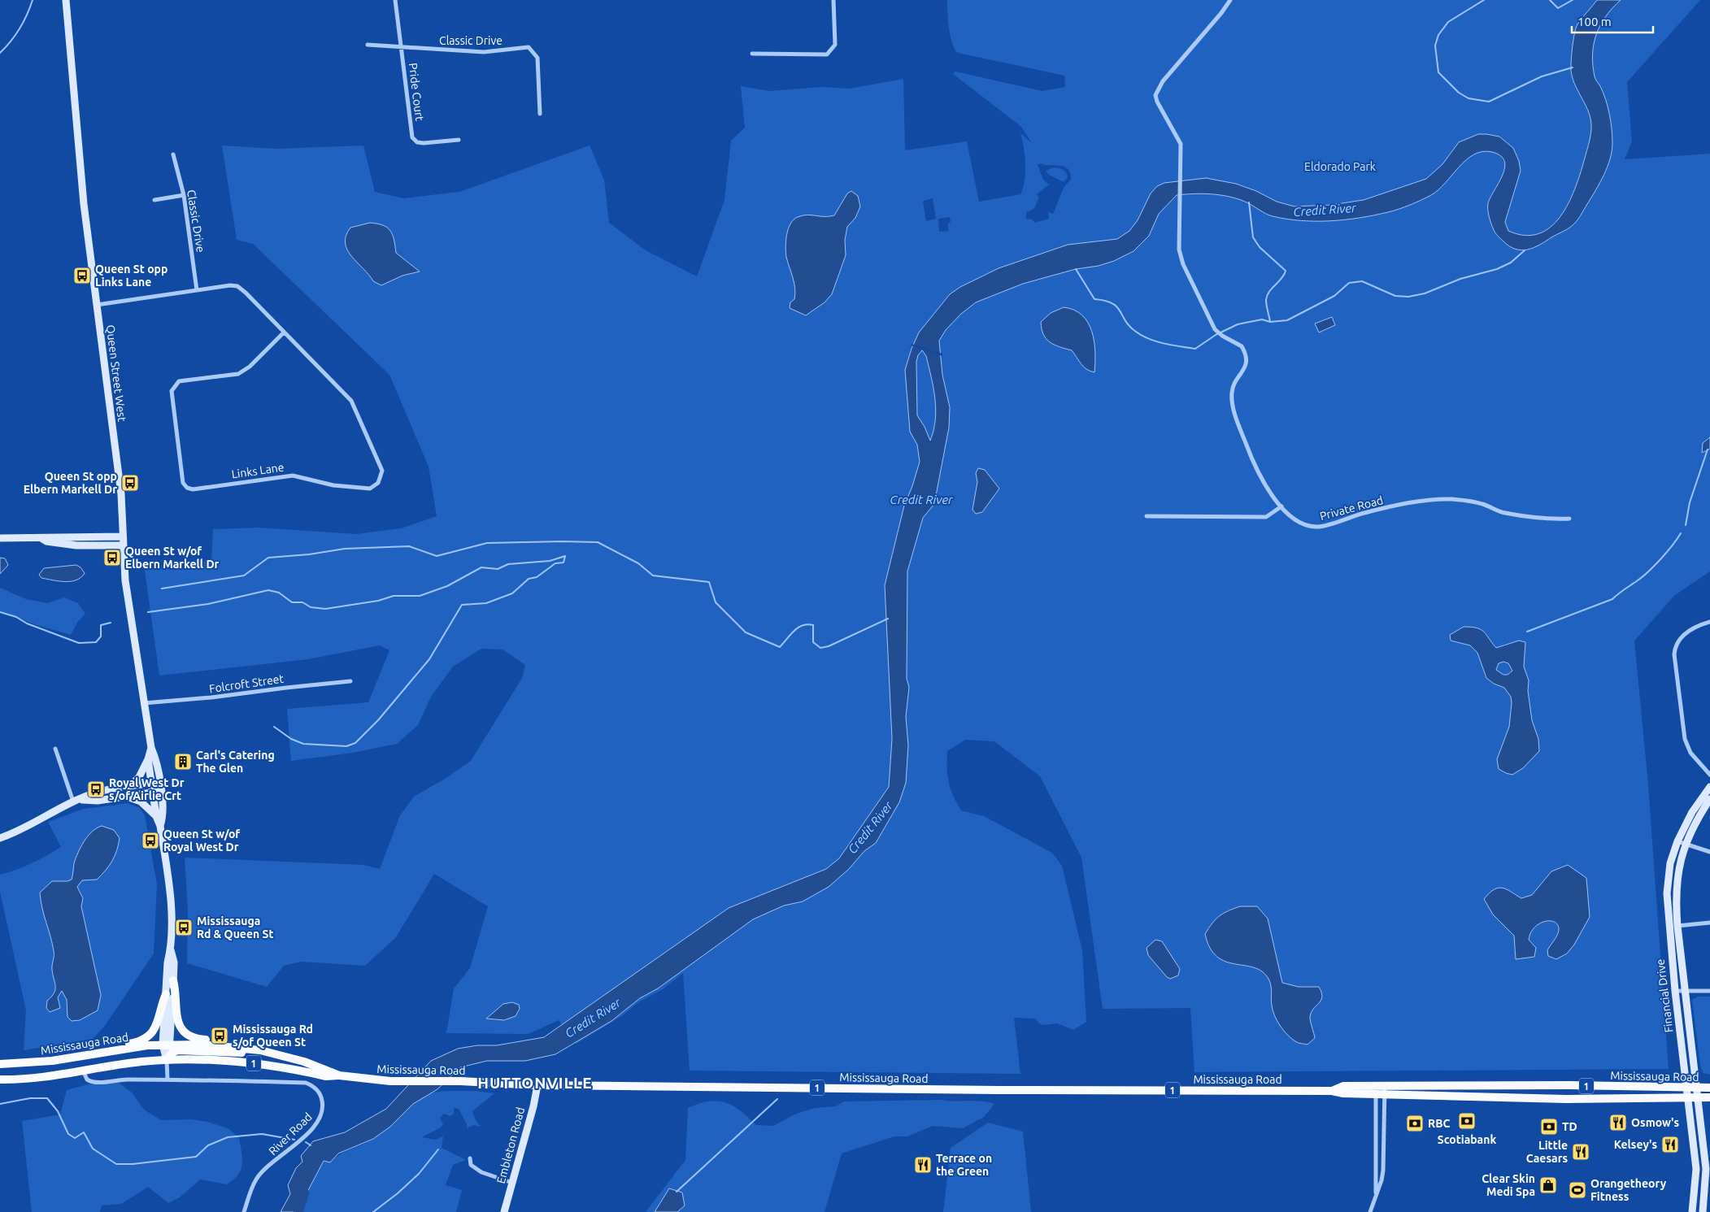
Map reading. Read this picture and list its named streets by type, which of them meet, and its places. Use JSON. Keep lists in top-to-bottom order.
{
  "streets": {
    "main road": ["Mississauga Road", "1"],
    "street": [
      "Classic Drive",
      "Pride Court",
      "Queen Street West",
      "Links Lane",
      "Private Road",
      "Folcroft Street",
      "Financial Drive",
      "River Road",
      "Embleton Road"
    ]
  },
  "crossings": [
    ["Classic Drive", "Pride Court"],
    ["Classic Drive", "Links Lane"],
    ["Queen Street West", "Links Lane"],
    ["Queen Street West", "Folcroft Street"],
    ["Queen Street West", "Mississauga Road"],
    ["Financial Drive", "Mississauga Road"],
    ["Mississauga Road", "River Road"],
    ["Mississauga Road", "Embleton Road"]
  ],
  "districts": ["HUTTONVILLE"],
  "water": ["Credit River"],
  "parks": ["Eldorado Park"],
  "places": {
    "bus stop": [
      "Queen St opp Links Lane",
      "Queen St opp Elbern Markell Dr",
      "Queen St w/of Elbern Markell Dr",
      "Royal West Dr s/of Airlie Crt",
      "Queen St w/of Royal West Dr",
      "Mississauga Rd & Queen St",
      "Mississauga Rd s/of Queen St"
    ],
    "building": ["Carl's Catering The Glen"],
    "bank": ["Scotiabank", "RBC", "TD"],
    "restaurant": [
      "Osmow's",
      "Kelsey's",
      "Little Caesars",
      "Terrace on the Green"
    ],
    "shop": ["Clear Skin Medi Spa"],
    "sports": ["Orangetheory Fitness"]
  },
  "scale_bar": "100 m"
}
